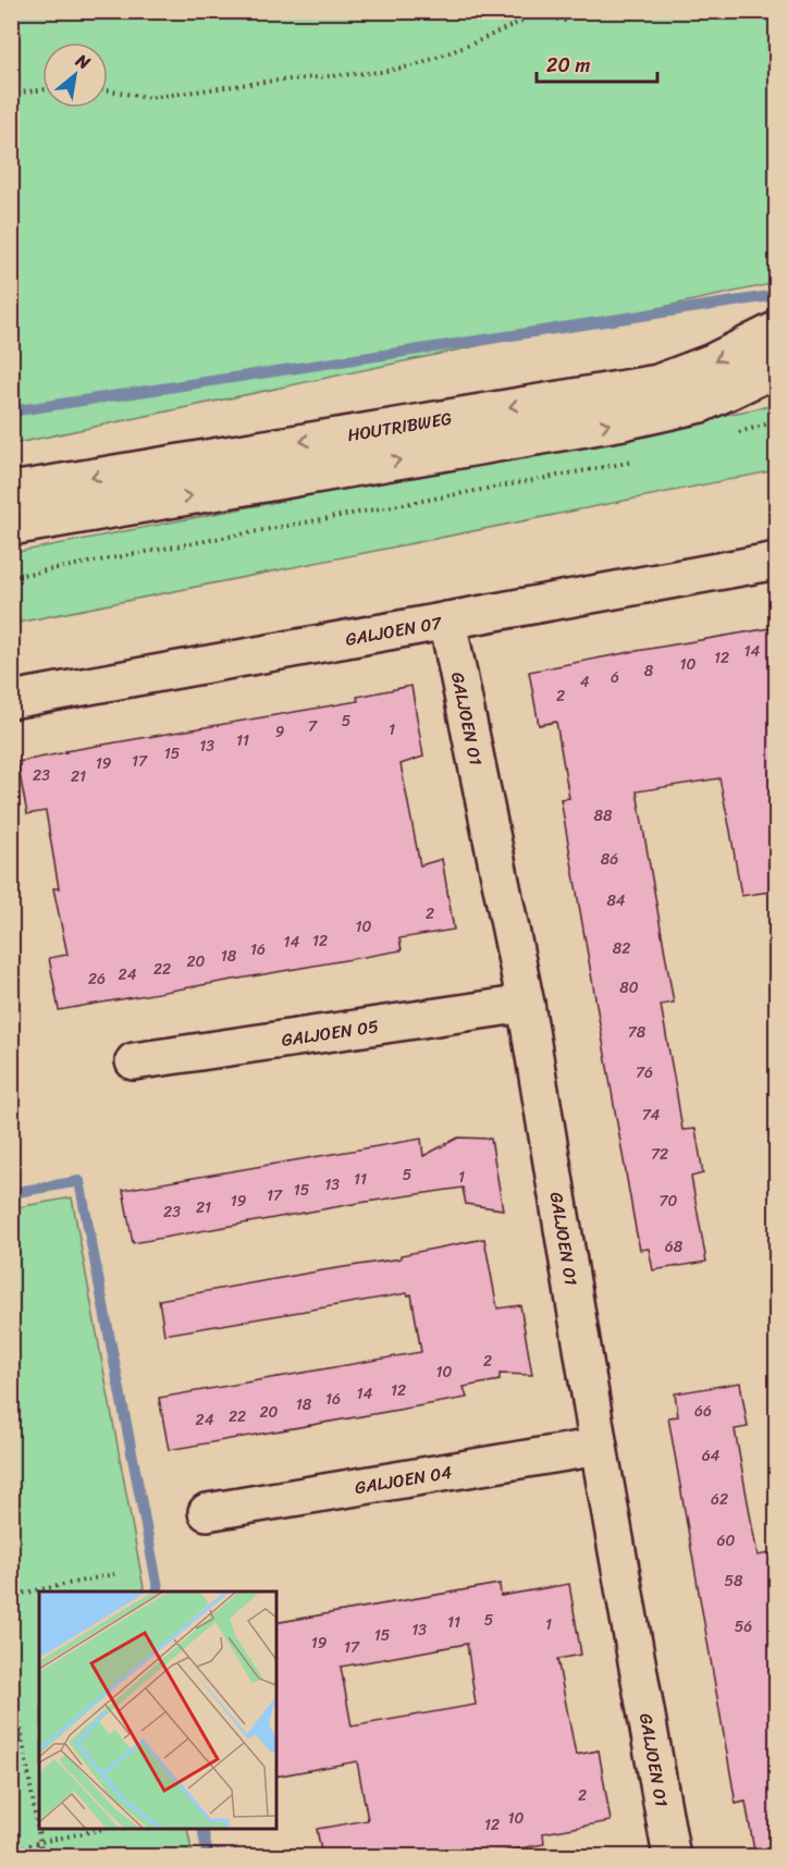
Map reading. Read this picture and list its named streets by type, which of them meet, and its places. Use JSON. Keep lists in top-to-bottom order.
{
  "streets": {
    "street": [
      "HOUTRIBWEG",
      "GALJOEN 07",
      "GALJOEN 01",
      "GALJOEN 05",
      "GALJOEN 04"
    ]
  },
  "crossings": [
    ["GALJOEN 07", "GALJOEN 01"],
    ["GALJOEN 01", "GALJOEN 05"],
    ["GALJOEN 01", "GALJOEN 04"]
  ],
  "house_numbers": [
    "14",
    "12",
    "10",
    "8",
    "6",
    "4",
    "2",
    "5",
    "7",
    "1",
    "9",
    "11",
    "13",
    "15",
    "17",
    "19",
    "23",
    "21",
    "88",
    "86",
    "84",
    "2",
    "10",
    "12",
    "14",
    "82",
    "16",
    "18",
    "20",
    "22",
    "24",
    "26",
    "80",
    "78",
    "76",
    "74",
    "72",
    "5",
    "1",
    "11",
    "13",
    "15",
    "17",
    "19",
    "70",
    "21",
    "23",
    "68",
    "2",
    "10",
    "12",
    "14",
    "16",
    "18",
    "66",
    "20",
    "22",
    "24",
    "64",
    "62",
    "60",
    "58",
    "5",
    "11",
    "1",
    "56",
    "13",
    "15",
    "19",
    "17",
    "2",
    "10",
    "12"
  ],
  "scale_bar": "20 m",
  "north": "top right"
}
